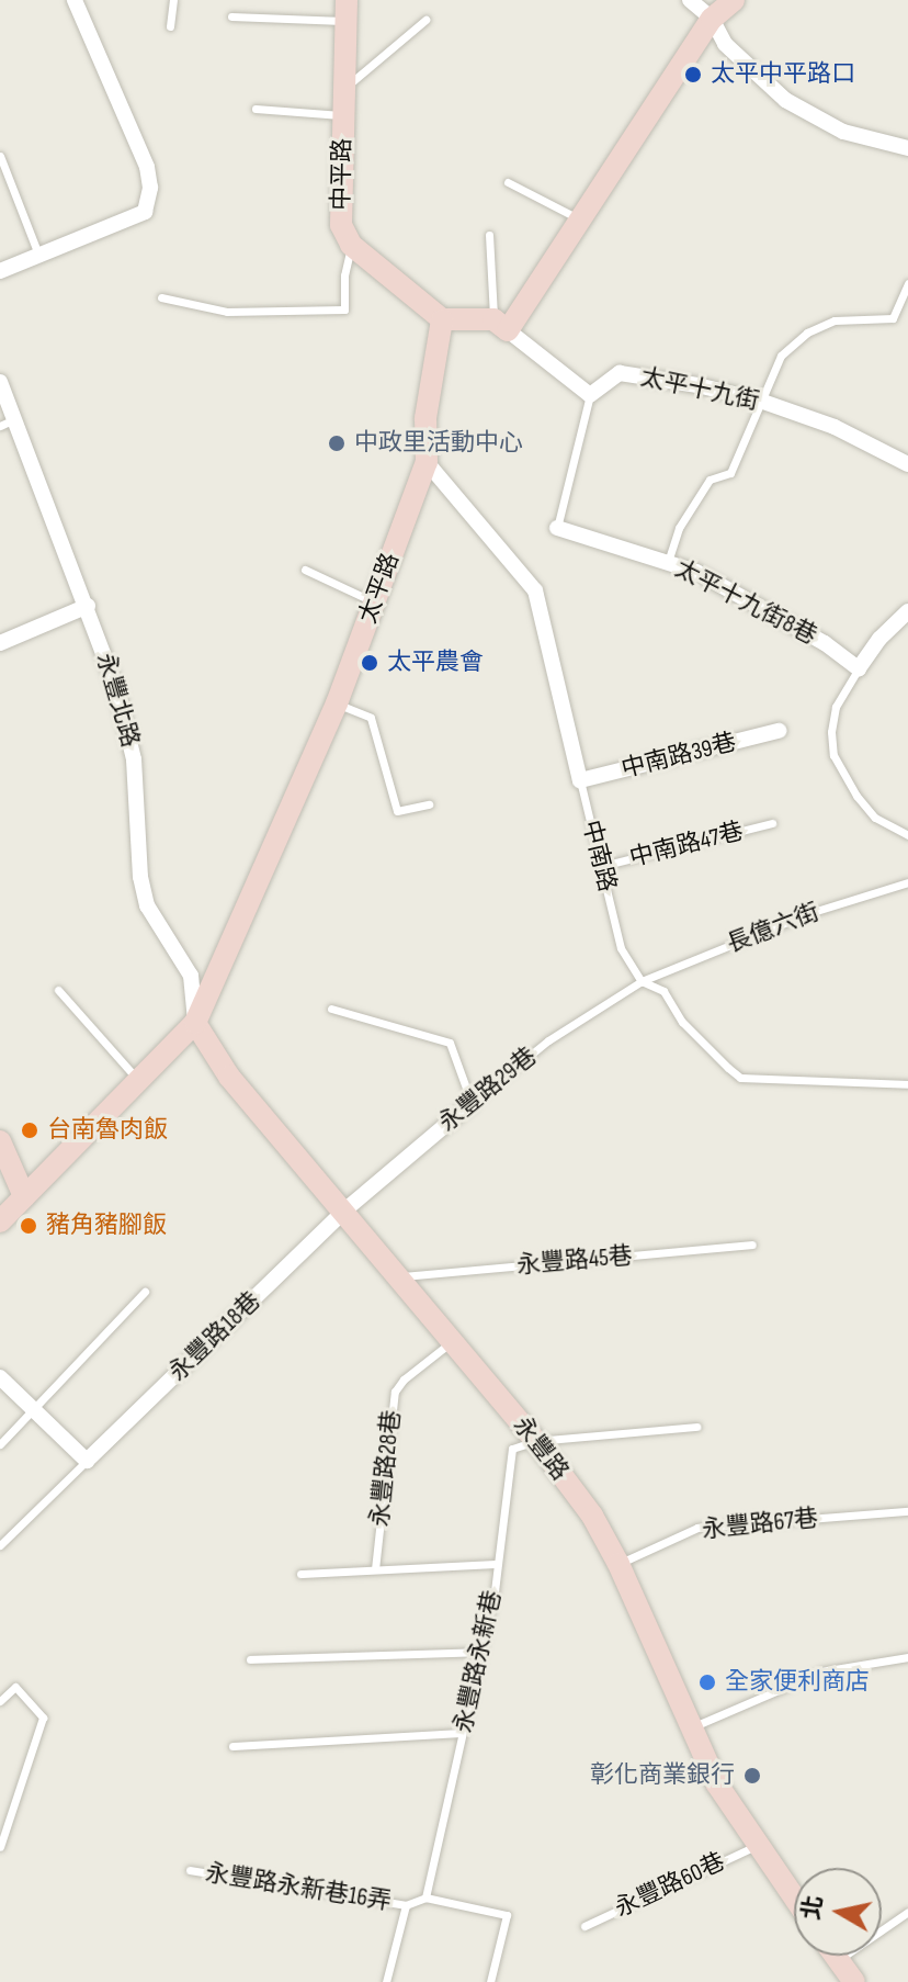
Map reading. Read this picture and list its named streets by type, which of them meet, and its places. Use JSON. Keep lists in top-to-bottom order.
{
  "streets": {
    "street": [
      "中平路",
      "太平十九街",
      "太平路",
      "太平十九街8巷",
      "永豐北路",
      "中南路39巷",
      "中南路",
      "永豐路29巷",
      "永豐路18巷",
      "永豐路"
    ],
    "lane": [
      "中南路47巷",
      "長億六街",
      "永豐路45巷",
      "永豐路28巷",
      "永豐路67巷",
      "永豐路永新巷",
      "永豐路60巷",
      "永豐路永新巷16弄"
    ]
  },
  "crossings": [
    ["中平路", "太平路"],
    ["太平十九街", "太平十九街8巷"],
    ["太平路", "永豐北路"],
    ["太平路", "中南路"],
    ["太平路", "永豐路"],
    ["永豐北路", "永豐路"],
    ["中南路39巷", "中南路"],
    ["中南路47巷", "中南路"],
    ["中南路", "長億六街"],
    ["中南路", "永豐路29巷"],
    ["長億六街", "永豐路29巷"],
    ["永豐路29巷", "永豐路18巷"],
    ["永豐路29巷", "永豐路"],
    ["永豐路45巷", "永豐路"],
    ["永豐路18巷", "永豐路"],
    ["永豐路", "永豐路28巷"],
    ["永豐路", "永豐路67巷"],
    ["永豐路", "永豐路永新巷"],
    ["永豐路", "永豐路60巷"]
  ],
  "places": [
    "太平中平路口",
    "中政里活動中心",
    "太平農會",
    "台南魯肉飯",
    "豬角豬腳飯",
    "全家便利商店",
    "彰化商業銀行"
  ],
  "north": "left"
}
